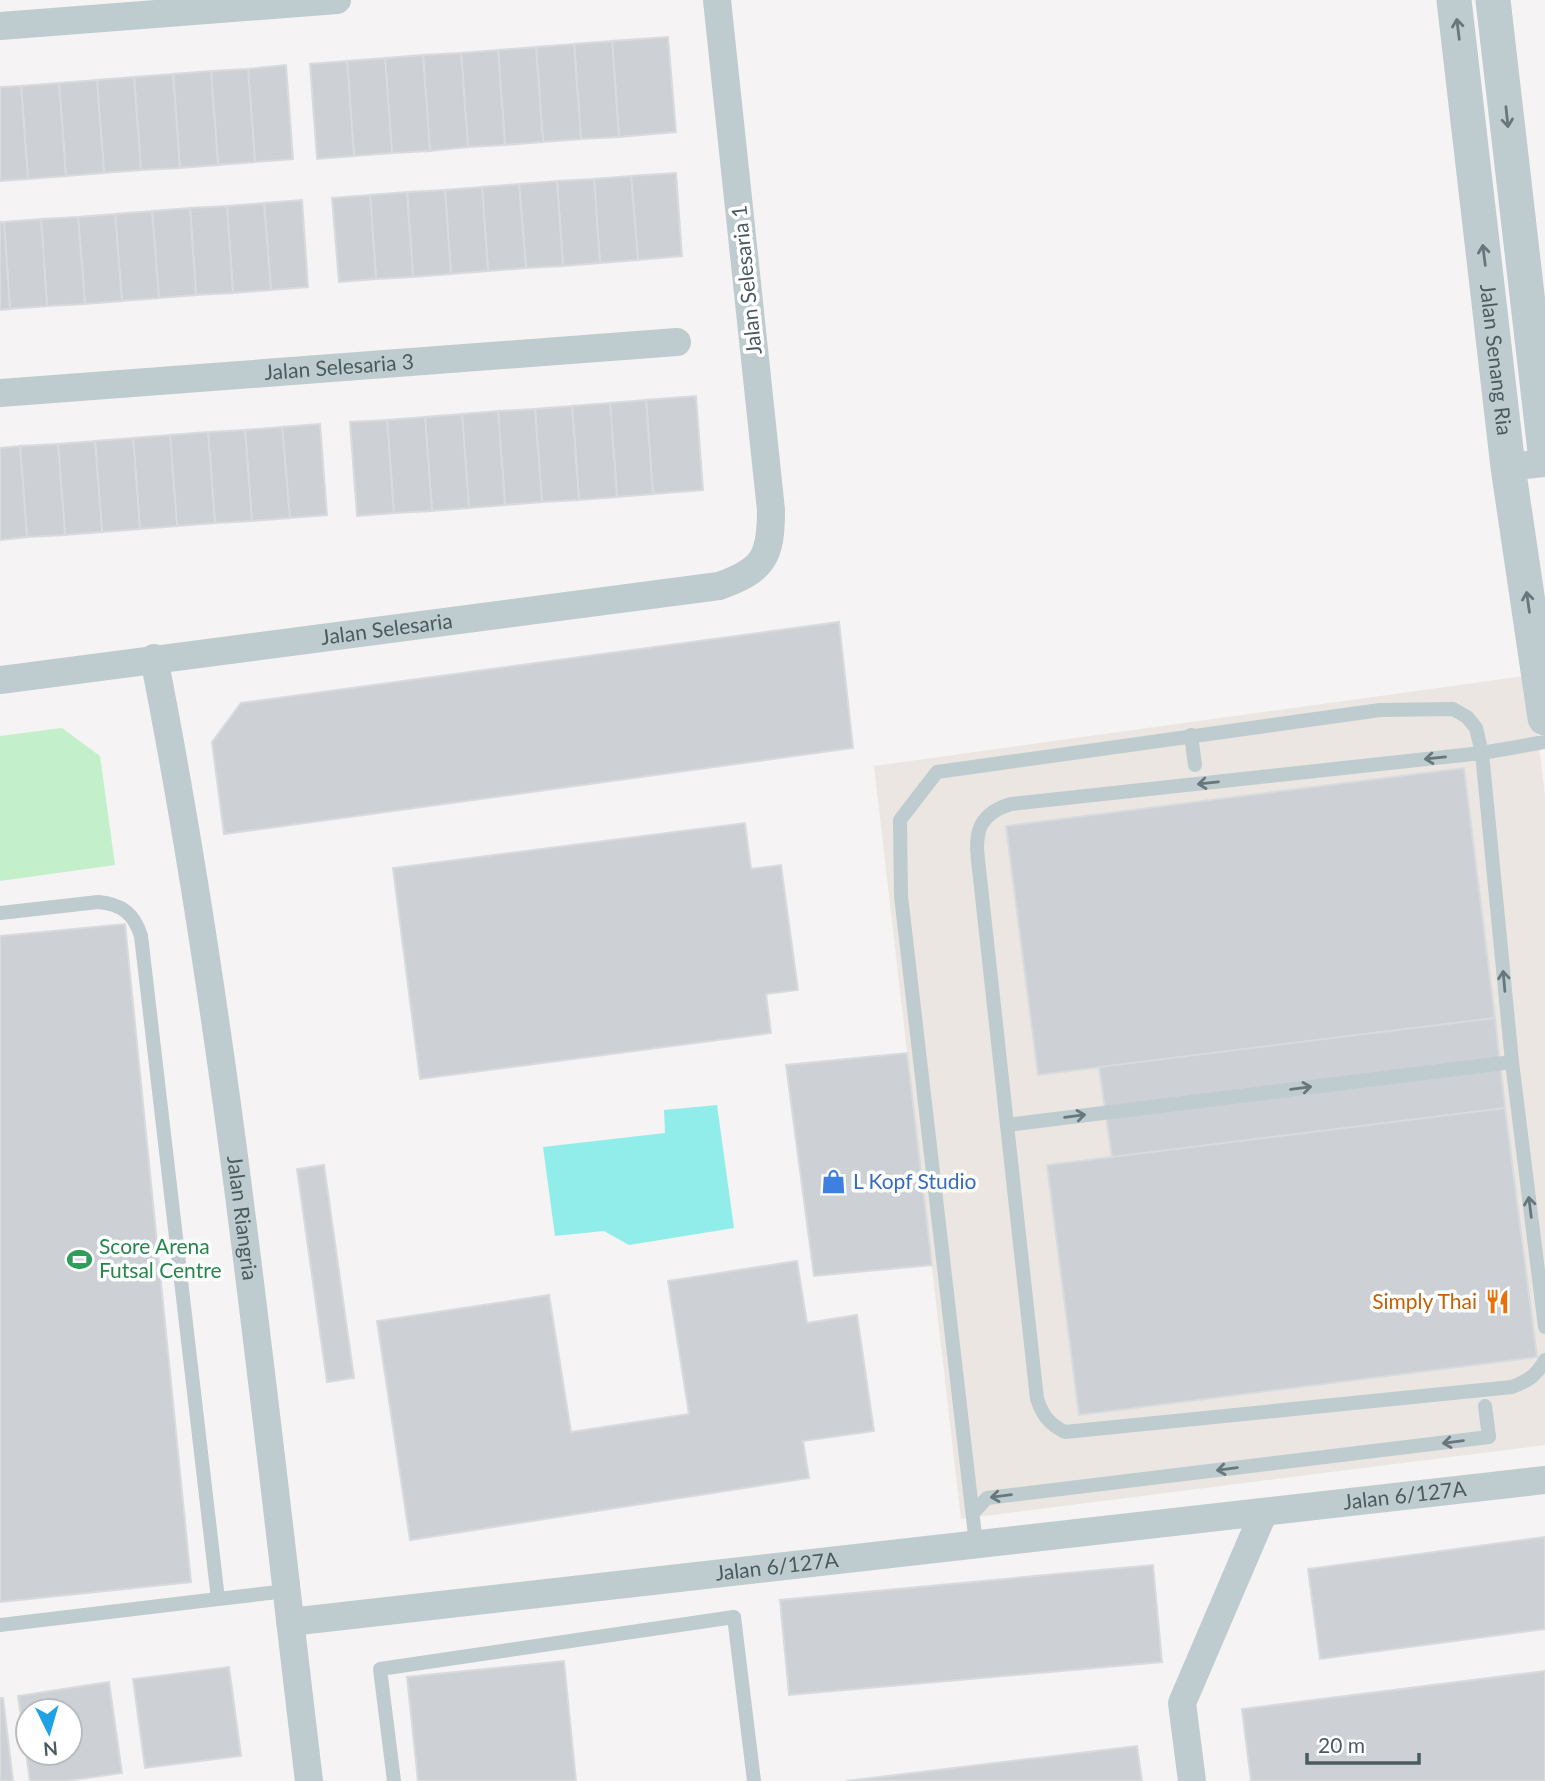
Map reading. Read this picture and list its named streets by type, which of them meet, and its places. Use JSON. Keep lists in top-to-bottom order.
{
  "streets": {
    "street": [
      "Jalan Selesaria 1",
      "Jalan Senang Ria",
      "Jalan Selesaria 3",
      "Jalan Selesaria",
      "Jalan Riangria",
      "Jalan 6/127A"
    ]
  },
  "crossings": [
    ["Jalan Selesaria 1", "Jalan Selesaria"],
    ["Jalan Selesaria", "Jalan Riangria"],
    ["Jalan Riangria", "Jalan 6/127A"]
  ],
  "places": {
    "shop": ["L Kopf Studio"],
    "sports": ["Score Arena Futsal Centre"],
    "restaurant": ["Simply Thai"]
  },
  "scale_bar": "20 m",
  "north": "bottom"
}
